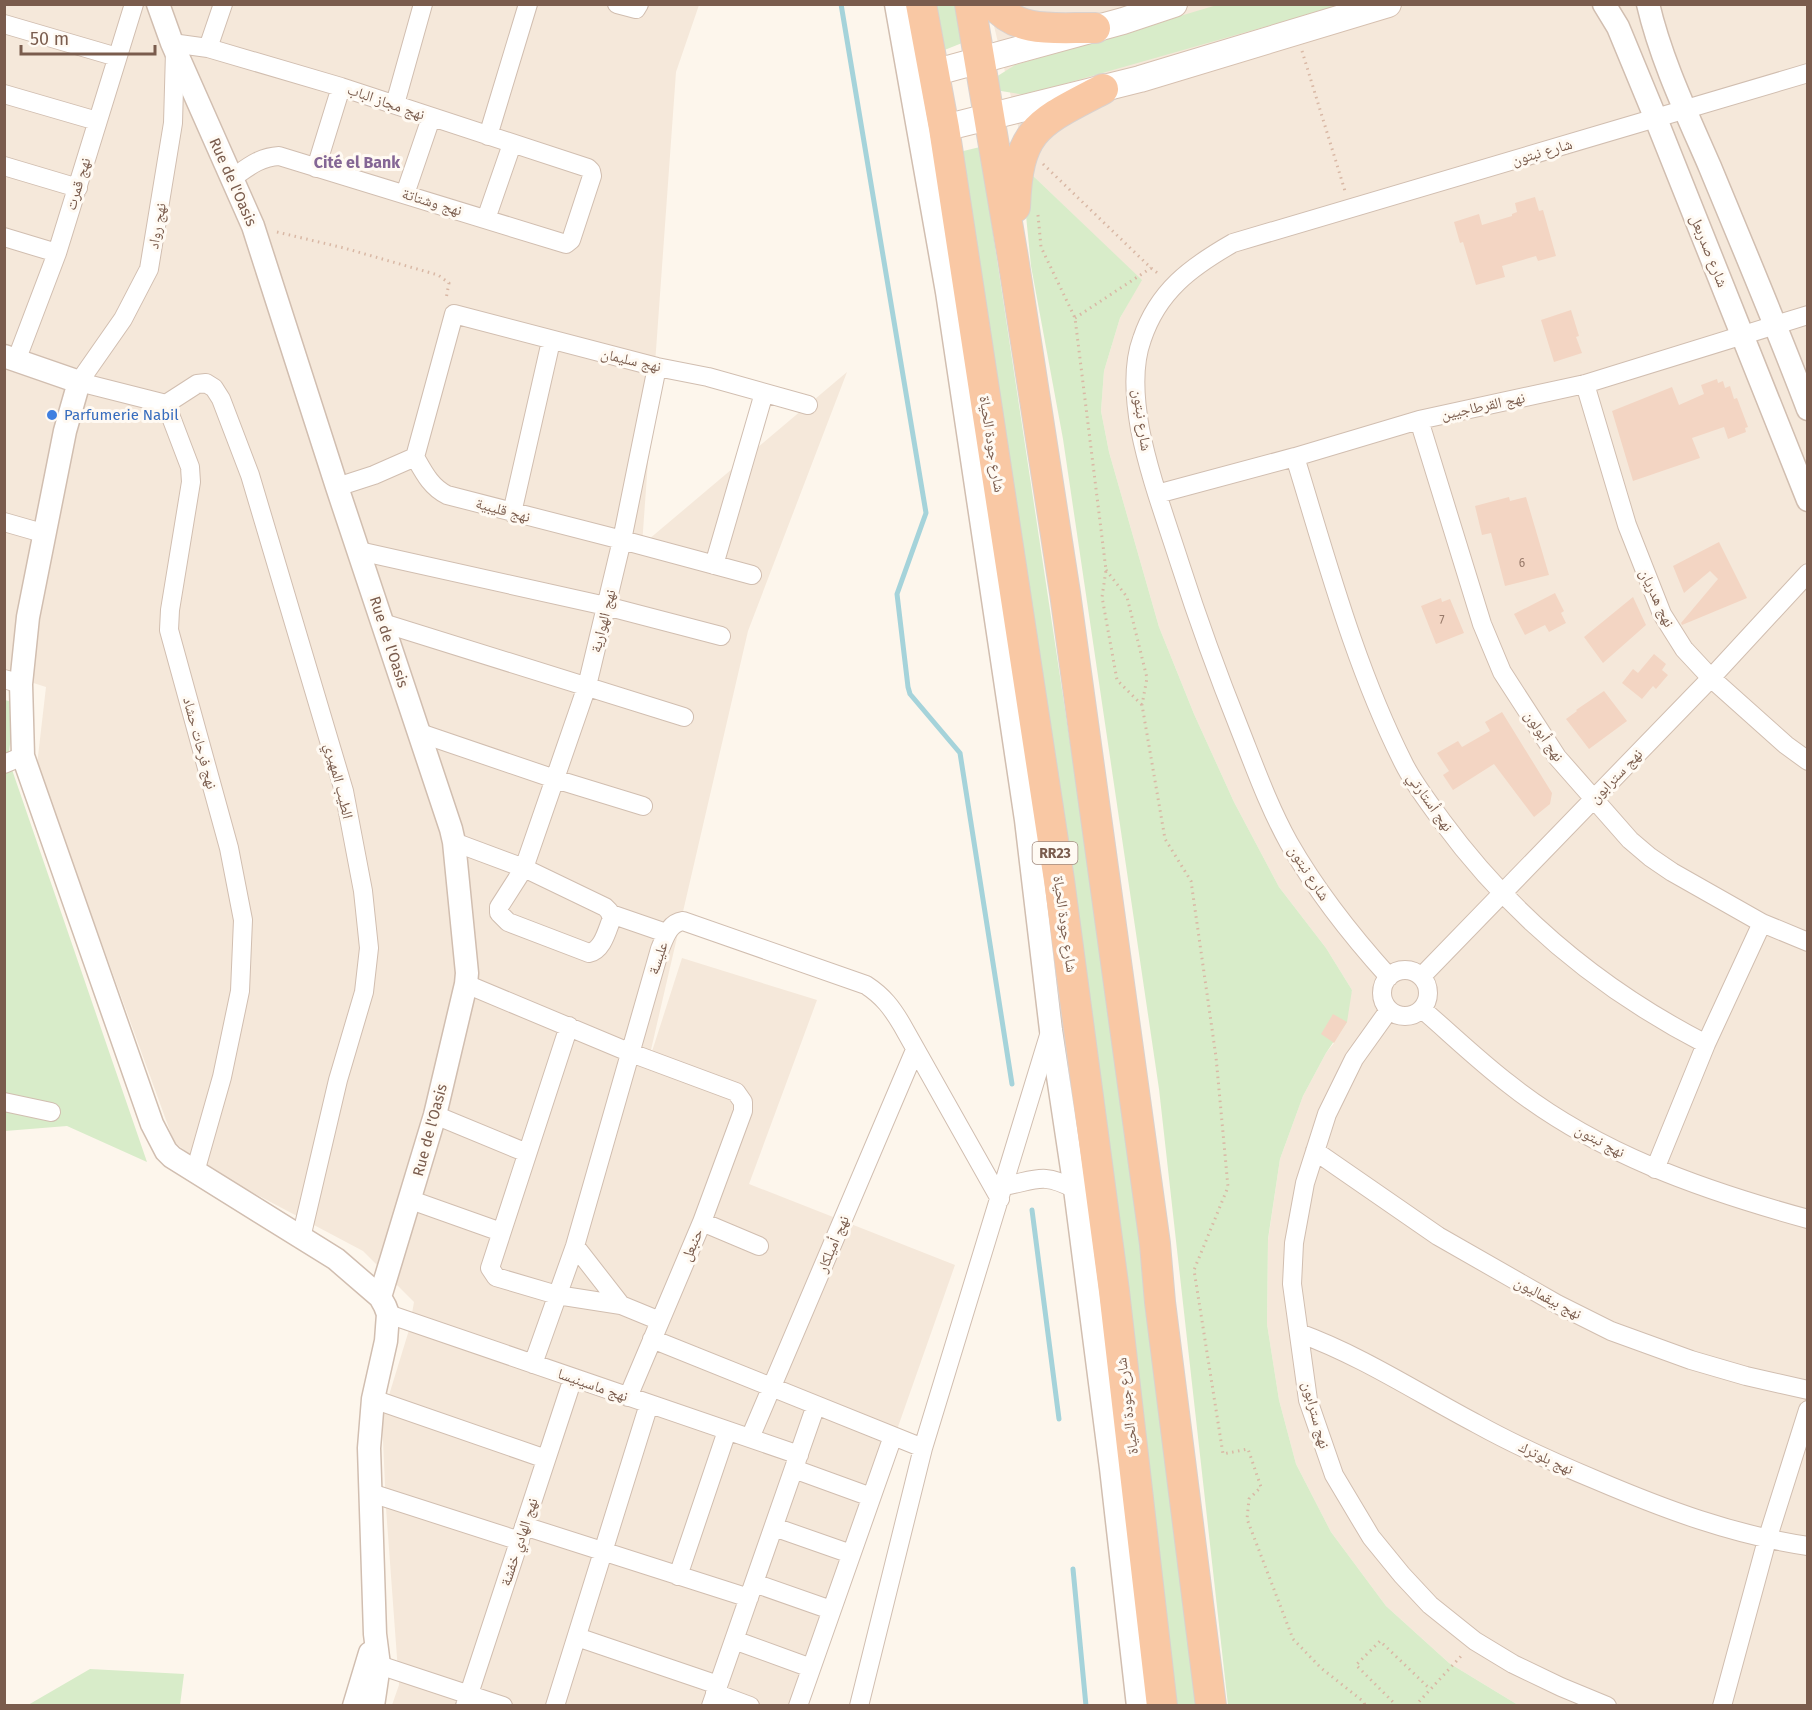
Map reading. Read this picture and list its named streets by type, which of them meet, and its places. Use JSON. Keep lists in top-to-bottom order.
{
  "streets": {
    "highway": ["شارع جودة الحياة", "RR23"],
    "street": [
      "نهج مجاز الباب",
      "شارع نبتون",
      "Rue de l'Oasis",
      "نهج قمرت",
      "نهج وشتاتة",
      "نهج رواد",
      "شارع صدربعل",
      "نهج سليمان",
      "نهج القرطاجيين",
      "نهج قليبية",
      "نهج هدريان",
      "نهج الهوارية",
      "نهج أبولون",
      "نهج فرحات حشاد",
      "نهج سترابون",
      "الطيب المهيري",
      "نهج أستارتي",
      "عليسة",
      "نهج نبتون",
      "نهج أميلكار",
      "حنبعل",
      "نهج بيقماليون",
      "نهج ماسينيسا",
      "نهج بلوترك",
      "نهج الهادي خفشة"
    ]
  },
  "crossings": [
    ["نهج مجاز الباب", "Rue de l'Oasis"],
    ["نهج مجاز الباب", "نهج وشتاتة"],
    ["نهج مجاز الباب", "نهج رواد"],
    ["شارع نبتون", "شارع صدربعل"],
    ["شارع نبتون", "نهج القرطاجيين"],
    ["شارع نبتون", "نهج سترابون"],
    ["شارع نبتون", "نهج نبتون"],
    ["Rue de l'Oasis", "نهج وشتاتة"],
    ["Rue de l'Oasis", "نهج رواد"],
    ["Rue de l'Oasis", "نهج ماسينيسا"],
    ["شارع صدربعل", "نهج القرطاجيين"],
    ["نهج سليمان", "نهج الهوارية"],
    ["نهج القرطاجيين", "نهج هدريان"],
    ["نهج القرطاجيين", "نهج أبولون"],
    ["نهج القرطاجيين", "نهج أستارتي"],
    ["نهج قليبية", "نهج الهوارية"],
    ["نهج هدريان", "نهج سترابون"],
    ["نهج أبولون", "نهج سترابون"],
    ["نهج فرحات حشاد", "الطيب المهيري"],
    ["نهج سترابون", "نهج أستارتي"],
    ["نهج سترابون", "نهج نبتون"],
    ["نهج سترابون", "نهج بيقماليون"],
    ["نهج سترابون", "نهج بلوترك"],
    ["عليسة", "نهج أميلكار"],
    ["عليسة", "حنبعل"],
    ["عليسة", "نهج ماسينيسا"],
    ["نهج أميلكار", "نهج ماسينيسا"],
    ["حنبعل", "نهج ماسينيسا"],
    ["نهج ماسينيسا", "نهج الهادي خفشة"]
  ],
  "districts": ["Cité el Bank"],
  "places": ["Parfumerie Nabil"],
  "house_numbers": ["6", "7"],
  "scale_bar": "50 m"
}
